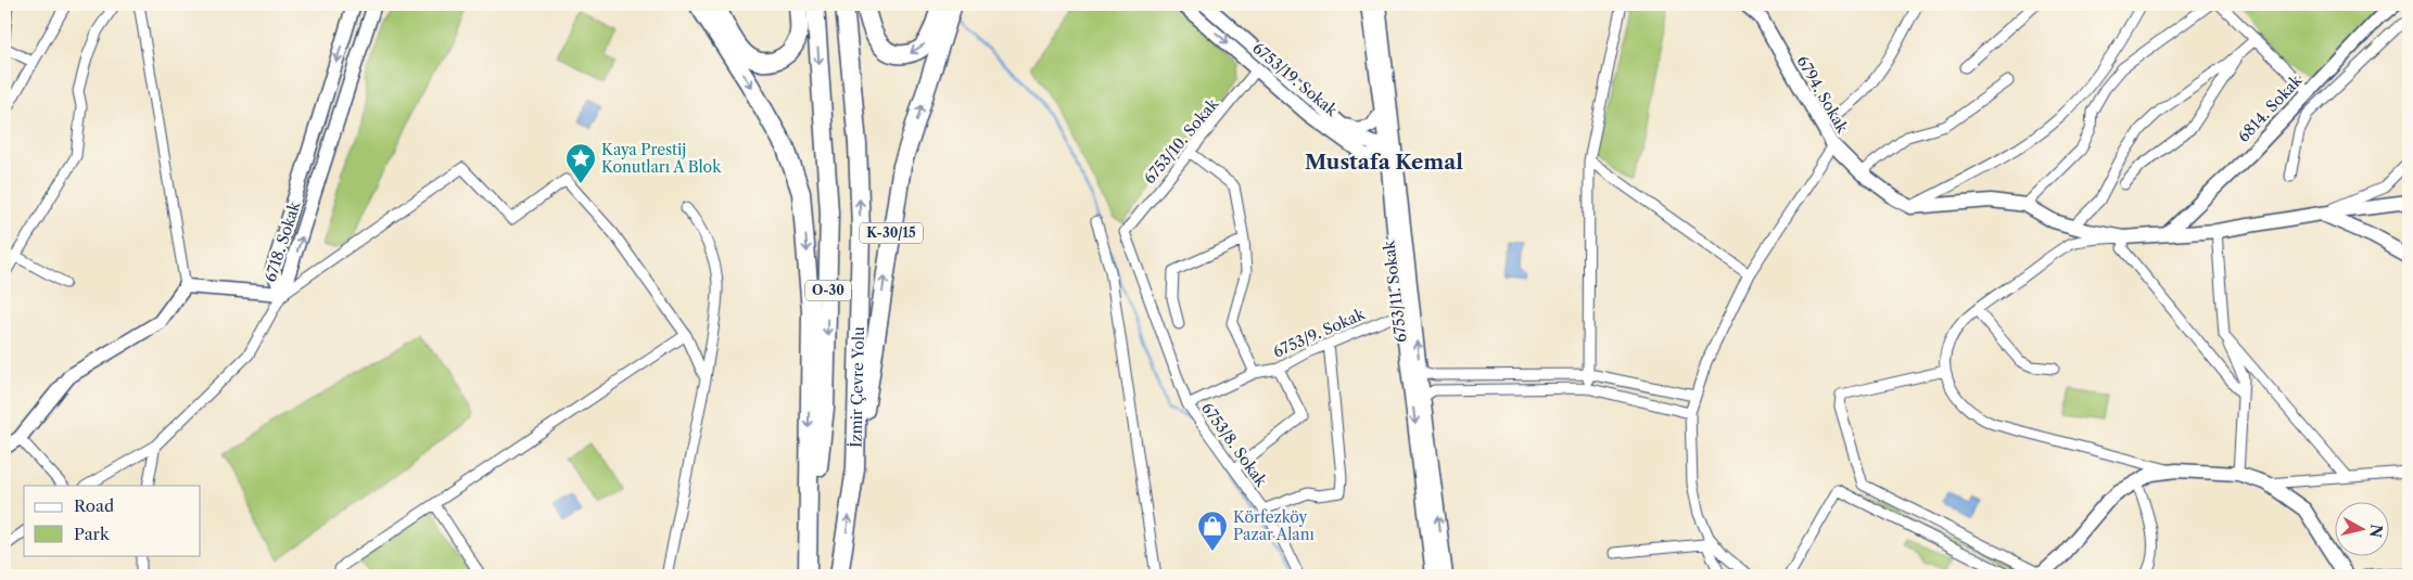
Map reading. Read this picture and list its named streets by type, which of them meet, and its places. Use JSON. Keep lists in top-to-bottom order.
{
  "streets": {
    "highway": ["K-30/15", "O-30", "İzmir Çevre Yolu"],
    "street": [
      "6753/19. Sokak",
      "6794. Sokak",
      "6814. Sokak",
      "6753/10. Sokak",
      "6718. Sokak",
      "6753/11. Sokak",
      "6753/9. Sokak",
      "6753/8. Sokak"
    ]
  },
  "crossings": [
    ["6753/19. Sokak", "6753/10. Sokak"],
    ["6753/19. Sokak", "6753/11. Sokak"],
    ["6753/10. Sokak", "6753/8. Sokak"],
    ["K-30/15", "İzmir Çevre Yolu"],
    ["6753/11. Sokak", "6753/9. Sokak"],
    ["6753/9. Sokak", "6753/8. Sokak"]
  ],
  "districts": ["Mustafa Kemal"],
  "places": {
    "place": ["Kaya Prestij Konutları A Blok"],
    "shop": ["Körfezköy Pazar Alanı"]
  },
  "legend": ["Road", "Park"],
  "north": "right"
}
